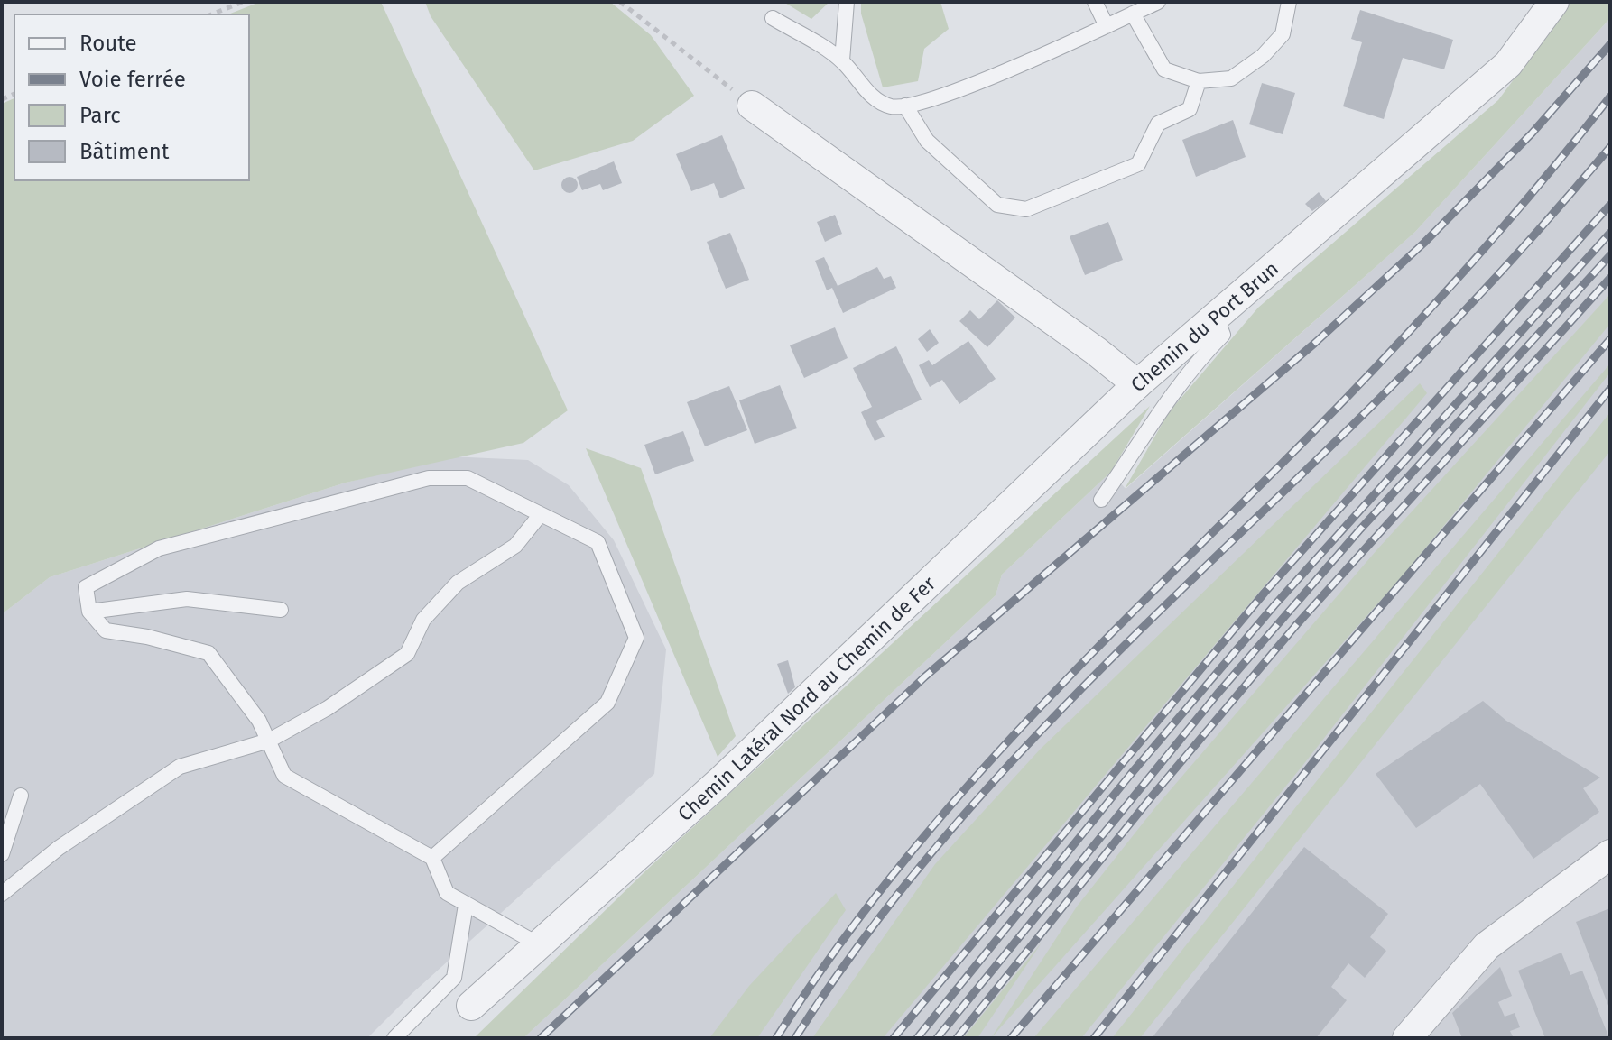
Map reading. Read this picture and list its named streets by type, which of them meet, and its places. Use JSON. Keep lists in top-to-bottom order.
{
  "streets": {
    "street": ["Chemin du Port Brun", "Chemin Latéral Nord au Chemin de Fer"]
  },
  "crossings": [
    ["Chemin du Port Brun", "Chemin Latéral Nord au Chemin de Fer"]
  ],
  "legend": [
    "Route",
    "Voie ferrée",
    "Parc",
    "Bâtiment"
  ]
}
